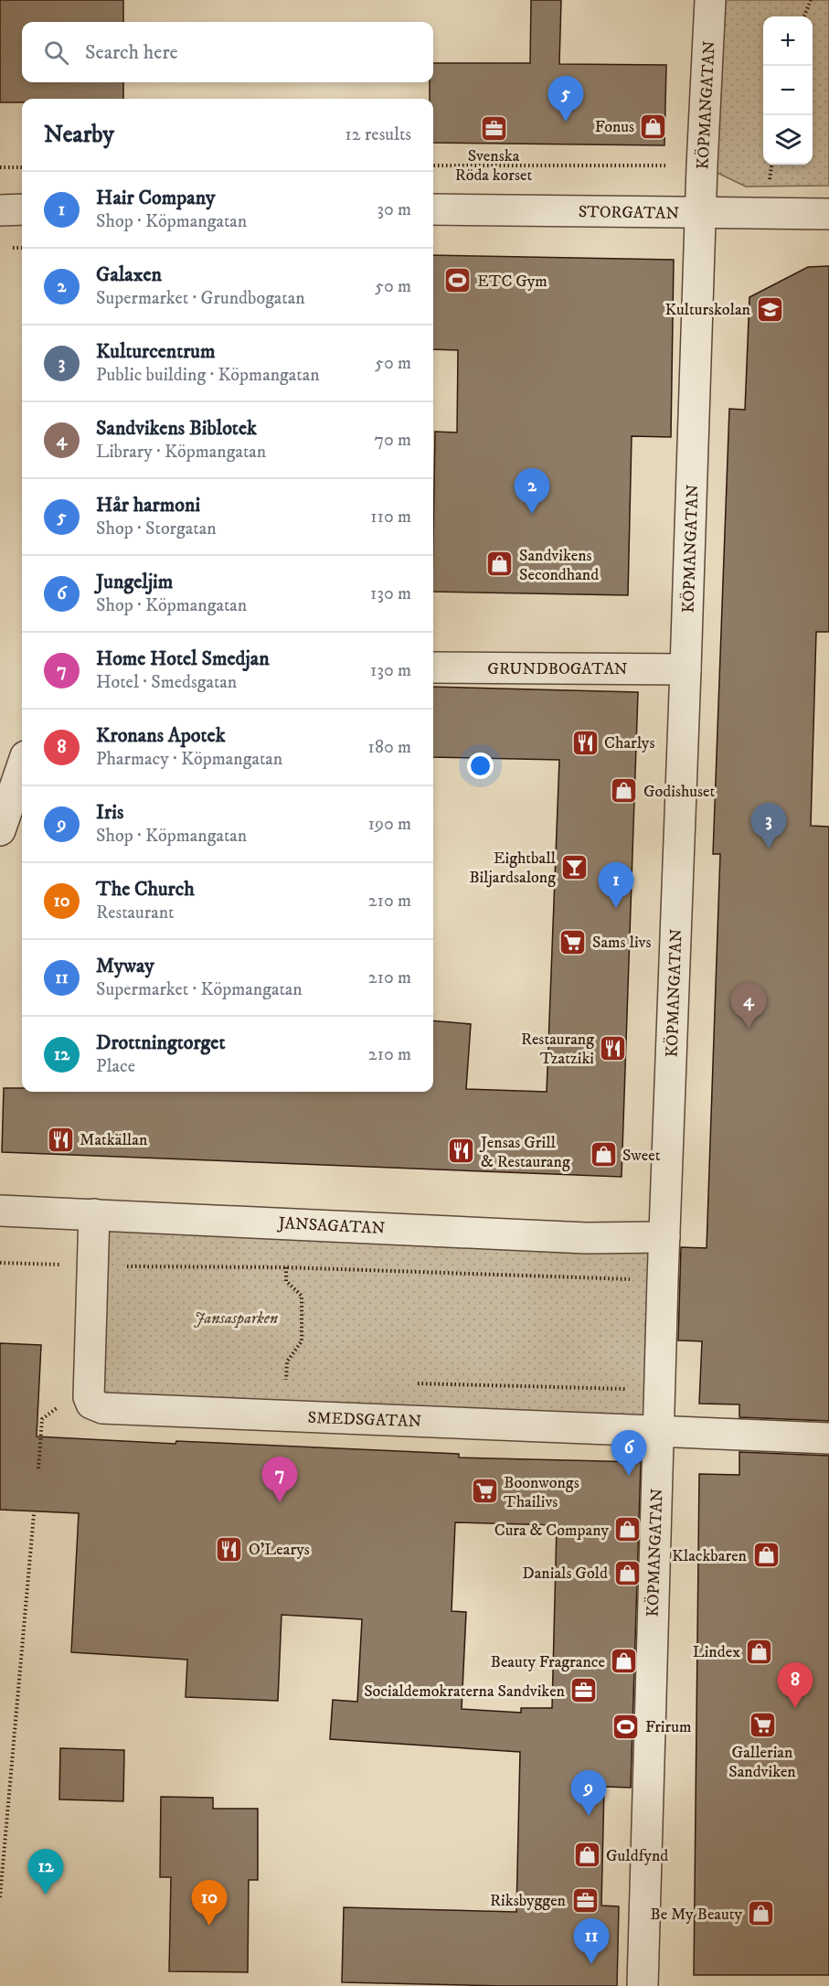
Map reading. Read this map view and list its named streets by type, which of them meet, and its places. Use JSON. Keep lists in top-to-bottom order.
{
  "streets": {
    "street": [
      "KÖPMANGATAN",
      "STORGATAN",
      "GRUNDBOGATAN",
      "JANSAGATAN",
      "SMEDSGATAN"
    ]
  },
  "crossings": [
    ["KÖPMANGATAN", "STORGATAN"],
    ["KÖPMANGATAN", "GRUNDBOGATAN"],
    ["KÖPMANGATAN", "JANSAGATAN"],
    ["KÖPMANGATAN", "SMEDSGATAN"]
  ],
  "parks": ["Jansasparken"],
  "places": {
    "shop": [
      "Fonus",
      "Sandvikens Secondhand",
      "Godishuset",
      "Sweet",
      "Cura & Company",
      "Klackbaren",
      "Danials Gold",
      "Lindex",
      "Beauty Fragrance",
      "Guldfynd",
      "Be My Beauty"
    ],
    "office": ["Svenska Röda korset", "Socialdemokraterna Sandviken", "Riksbyggen"],
    "sports": ["ETC Gym", "Frirum"],
    "school or university": ["Kulturskolan"],
    "restaurant": [
      "Charlys",
      "Restaurang Tzatziki",
      "Matkällan",
      "Jensas Grill & Restaurang",
      "O'Learys"
    ],
    "bar": ["Eightball Biljardsalong"],
    "supermarket": ["Sams livs", "Boonwongs Thailivs", "Gallerian Sandviken"]
  },
  "page": {
    "map_buttons": ["+", "−"],
    "search": "Search here",
    "pins": [
      "5",
      "2",
      "3",
      "1",
      "4",
      "6",
      "7",
      "8",
      "9",
      "12",
      "10",
      "11"
    ],
    "heading": ["Nearby", "12 results"],
    "list": [
      {
        "mark": "1",
        "name": "Hair Company",
        "note": "Shop · Köpmangatan",
        "value": "30 m"
      },
      {
        "mark": "2",
        "name": "Galaxen",
        "note": "Supermarket · Grundbogatan",
        "value": "50 m"
      },
      {
        "mark": "3",
        "name": "Kulturcentrum",
        "note": "Public building · Köpmangatan",
        "value": "50 m"
      },
      {
        "mark": "4",
        "name": "Sandvikens Biblotek",
        "note": "Library · Köpmangatan",
        "value": "70 m"
      },
      {
        "mark": "5",
        "name": "Hår harmoni",
        "note": "Shop · Storgatan",
        "value": "110 m"
      },
      {
        "mark": "6",
        "name": "Jungeljim",
        "note": "Shop · Köpmangatan",
        "value": "130 m"
      },
      {
        "mark": "7",
        "name": "Home Hotel Smedjan",
        "note": "Hotel · Smedsgatan",
        "value": "130 m"
      },
      {
        "mark": "8",
        "name": "Kronans Apotek",
        "note": "Pharmacy · Köpmangatan",
        "value": "180 m"
      },
      {
        "mark": "9",
        "name": "Iris",
        "note": "Shop · Köpmangatan",
        "value": "190 m"
      },
      {
        "mark": "10",
        "name": "The Church",
        "note": "Restaurant",
        "value": "210 m"
      },
      {
        "mark": "11",
        "name": "Myway",
        "note": "Supermarket · Köpmangatan",
        "value": "210 m"
      },
      {
        "mark": "12",
        "name": "Drottningtorget",
        "note": "Place",
        "value": "210 m"
      }
    ]
  }
}
